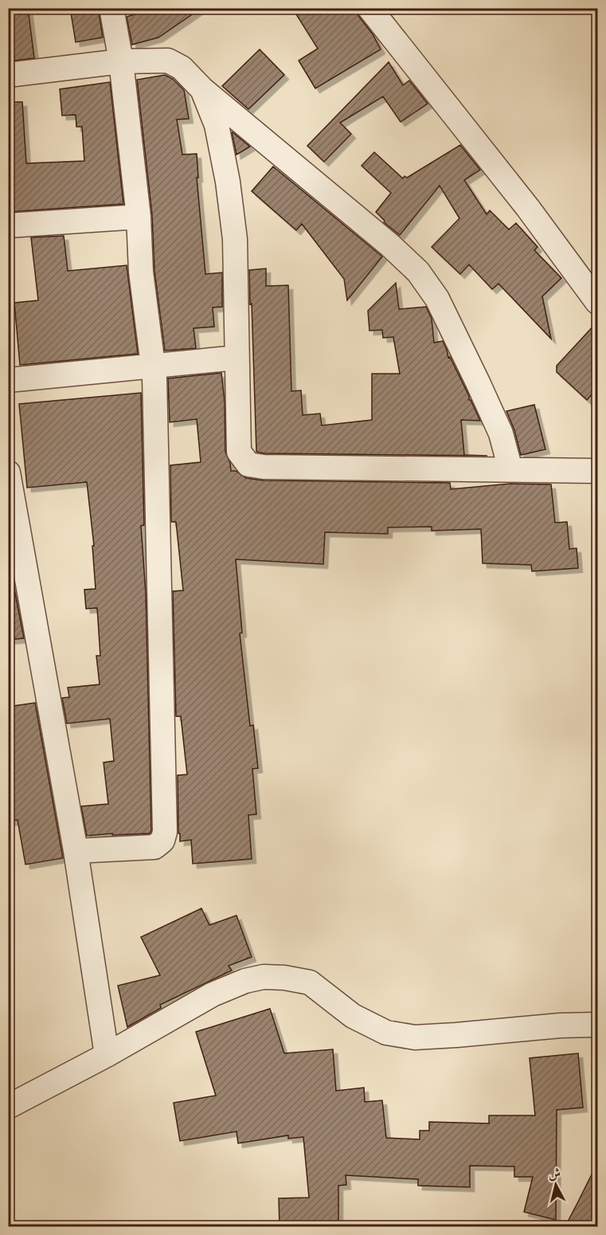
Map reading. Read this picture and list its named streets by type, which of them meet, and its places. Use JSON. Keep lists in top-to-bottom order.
{
  "north": "top"
}
